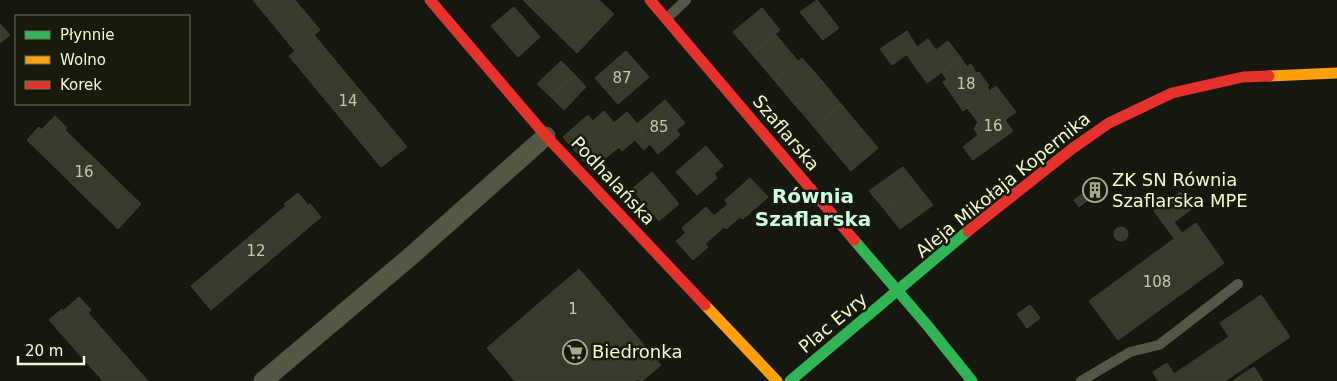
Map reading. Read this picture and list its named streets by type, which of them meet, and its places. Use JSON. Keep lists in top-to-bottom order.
{
  "streets": {
    "street": [
      "Szaflarska",
      "Podhalańska",
      "Aleja Mikołaja Kopernika",
      "Plac Evry"
    ]
  },
  "crossings": [
    ["Szaflarska", "Aleja Mikołaja Kopernika"],
    ["Szaflarska", "Plac Evry"],
    ["Aleja Mikołaja Kopernika", "Plac Evry"]
  ],
  "districts": ["Równia Szaflarska"],
  "places": {
    "building": ["ZK SN Równia Szaflarska MPE"],
    "supermarket": ["Biedronka"]
  },
  "house_numbers": [
    "87",
    "18",
    "14",
    "16",
    "85",
    "16",
    "12",
    "108",
    "1"
  ],
  "legend": ["Płynnie", "Wolno", "Korek"],
  "scale_bar": "20 m"
}
